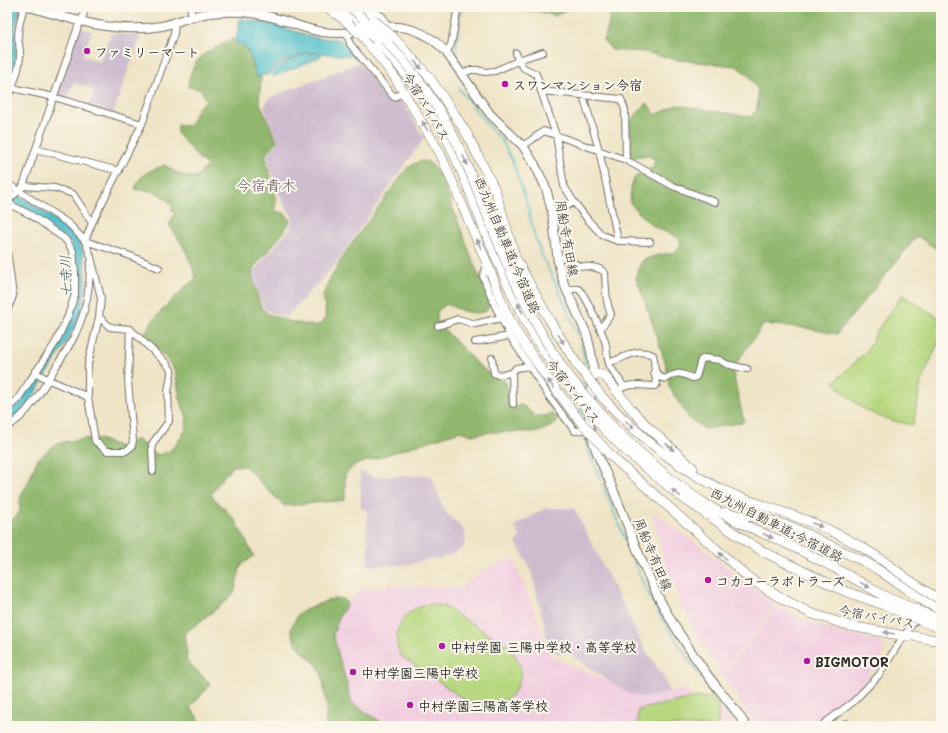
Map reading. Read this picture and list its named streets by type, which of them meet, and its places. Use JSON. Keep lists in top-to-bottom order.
{
  "streets": {
    "highway": ["今宿バイパス", "西九州自動車道;今宿道路"],
    "main road": ["周船寺有田線"]
  },
  "districts": ["今宿青木"],
  "water": ["七寺川"],
  "places": [
    "ファミリーマート",
    "スワンマンション今宿",
    "コカコーラボトラーズ",
    "中村学園 三陽中学校・高等学校",
    "BIGMOTOR",
    "中村学園三陽中学校",
    "中村学園三陽高等学校"
  ]
}
